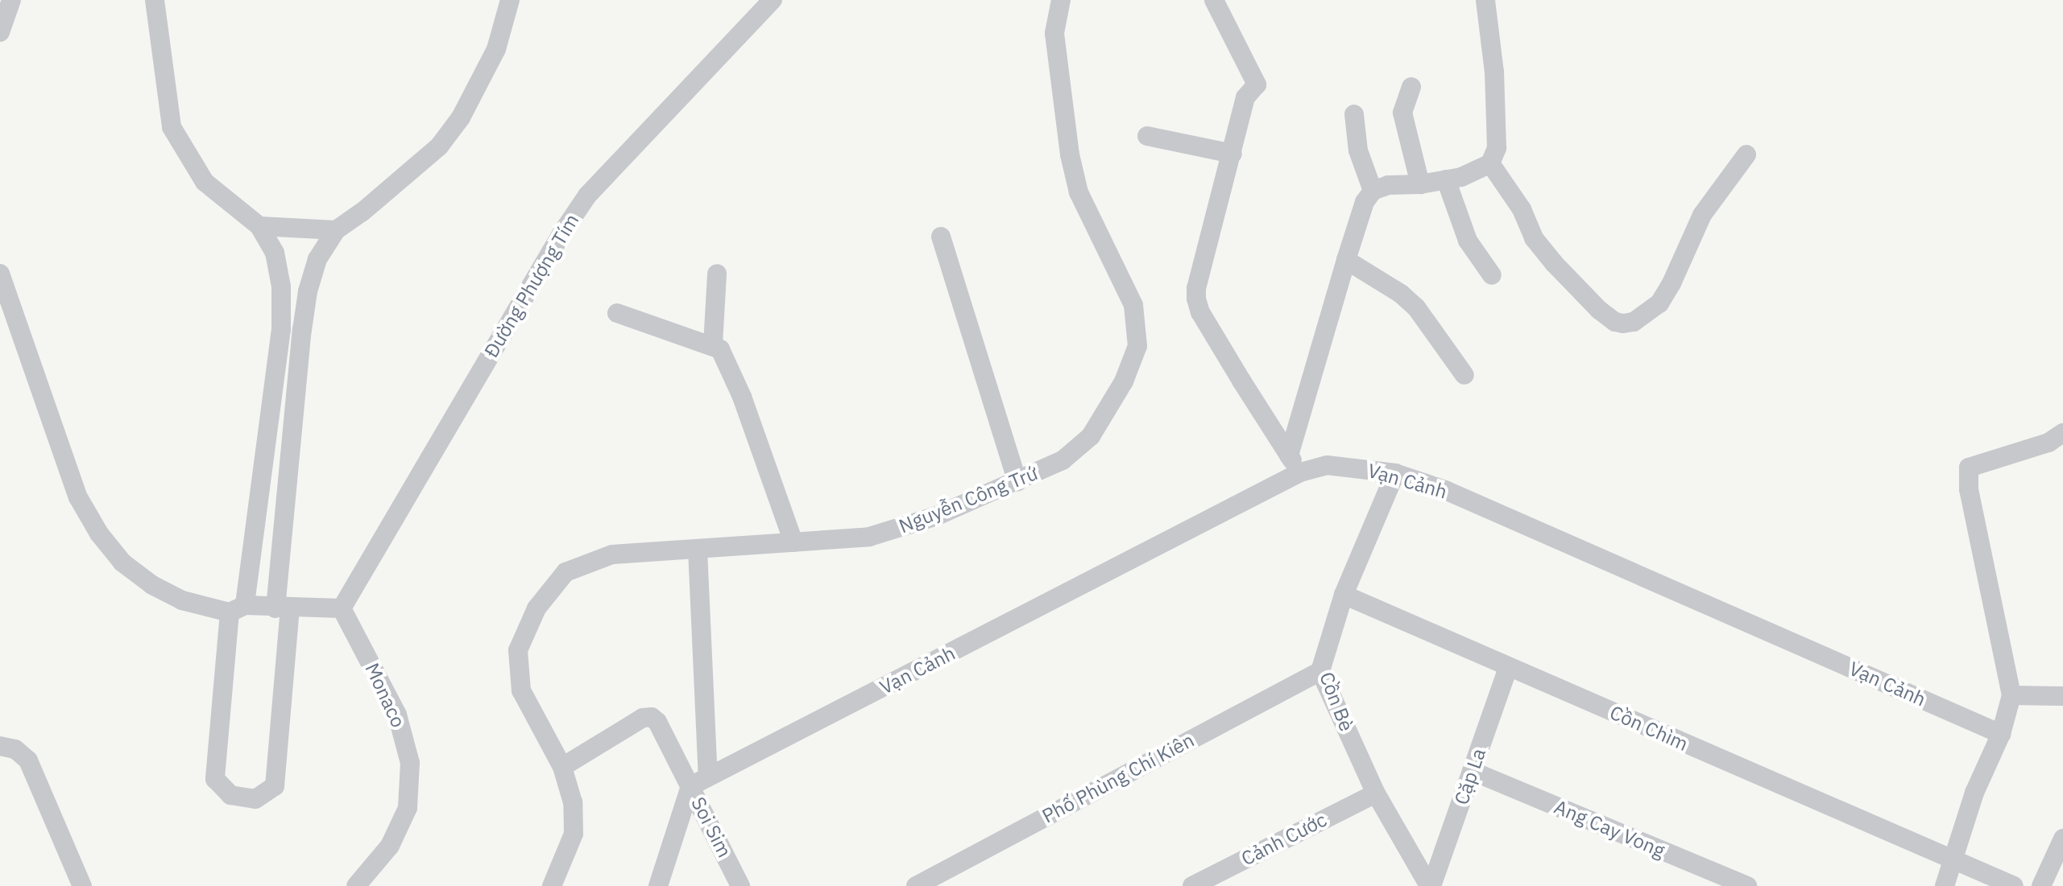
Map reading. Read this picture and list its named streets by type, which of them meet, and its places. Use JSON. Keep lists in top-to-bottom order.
{
  "streets": {
    "street": [
      "Đường Phượng Tím",
      "Vạn Cảnh",
      "Nguyễn Công Trứ",
      "Monaco",
      "Cồn Bè",
      "Cồn Chìm",
      "Cặp La",
      "Phố Phùng Chí Kiên",
      "Soi Sim",
      "Ang Cay Vong",
      "Cảnh Cước"
    ]
  },
  "crossings": [
    ["Đường Phượng Tím", "Monaco"],
    ["Vạn Cảnh", "Cồn Bè"],
    ["Vạn Cảnh", "Soi Sim"],
    ["Cồn Bè", "Cồn Chìm"],
    ["Cồn Bè", "Cặp La"],
    ["Cồn Bè", "Phố Phùng Chí Kiên"],
    ["Cồn Bè", "Cảnh Cước"],
    ["Cồn Chìm", "Cặp La"],
    ["Cặp La", "Ang Cay Vong"]
  ]
}
